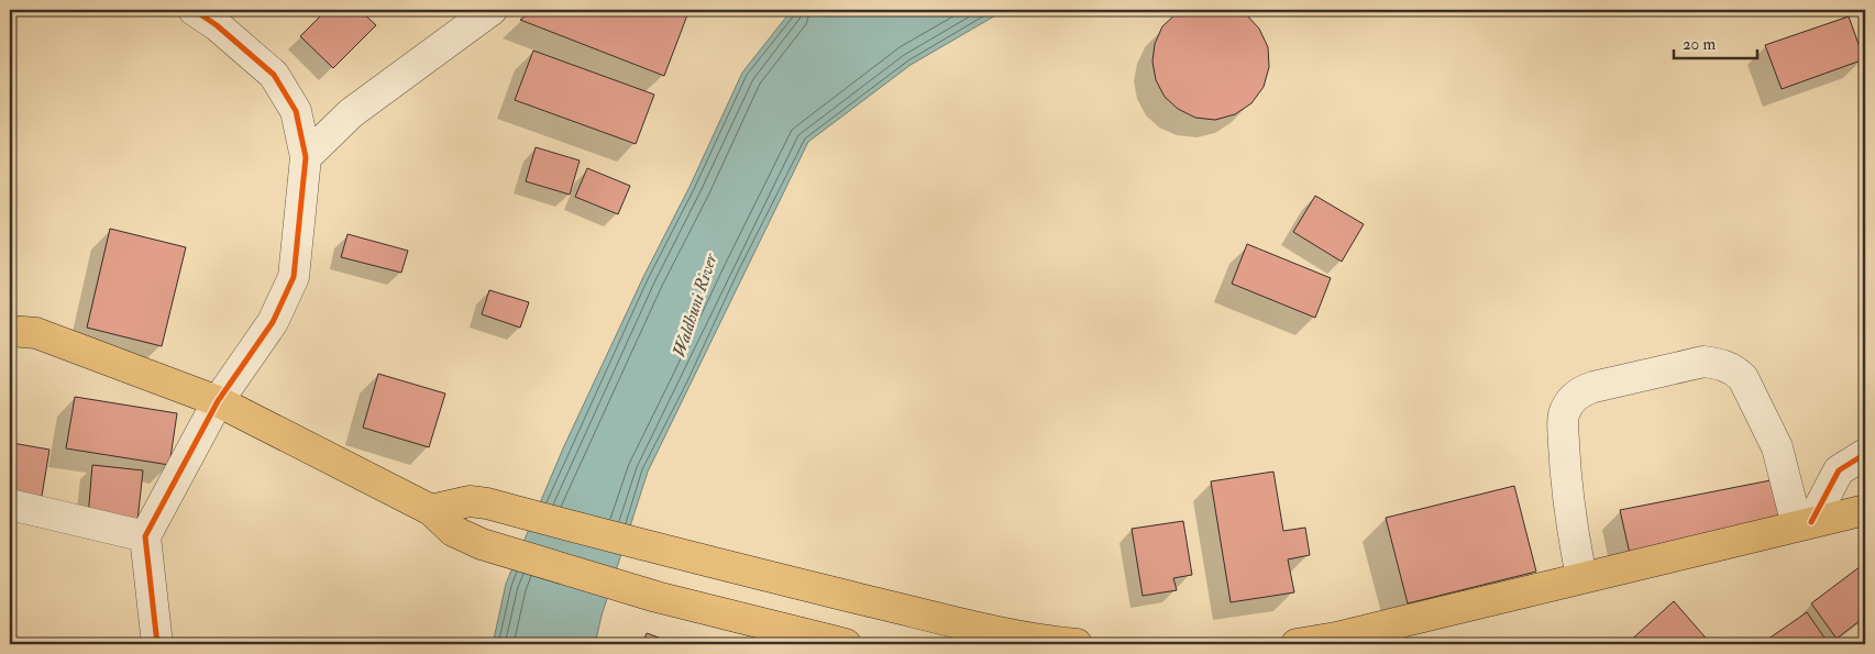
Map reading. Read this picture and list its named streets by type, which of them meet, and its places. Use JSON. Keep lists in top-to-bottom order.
{
  "water": ["Waldhuni River"],
  "scale_bar": "20 m"
}
